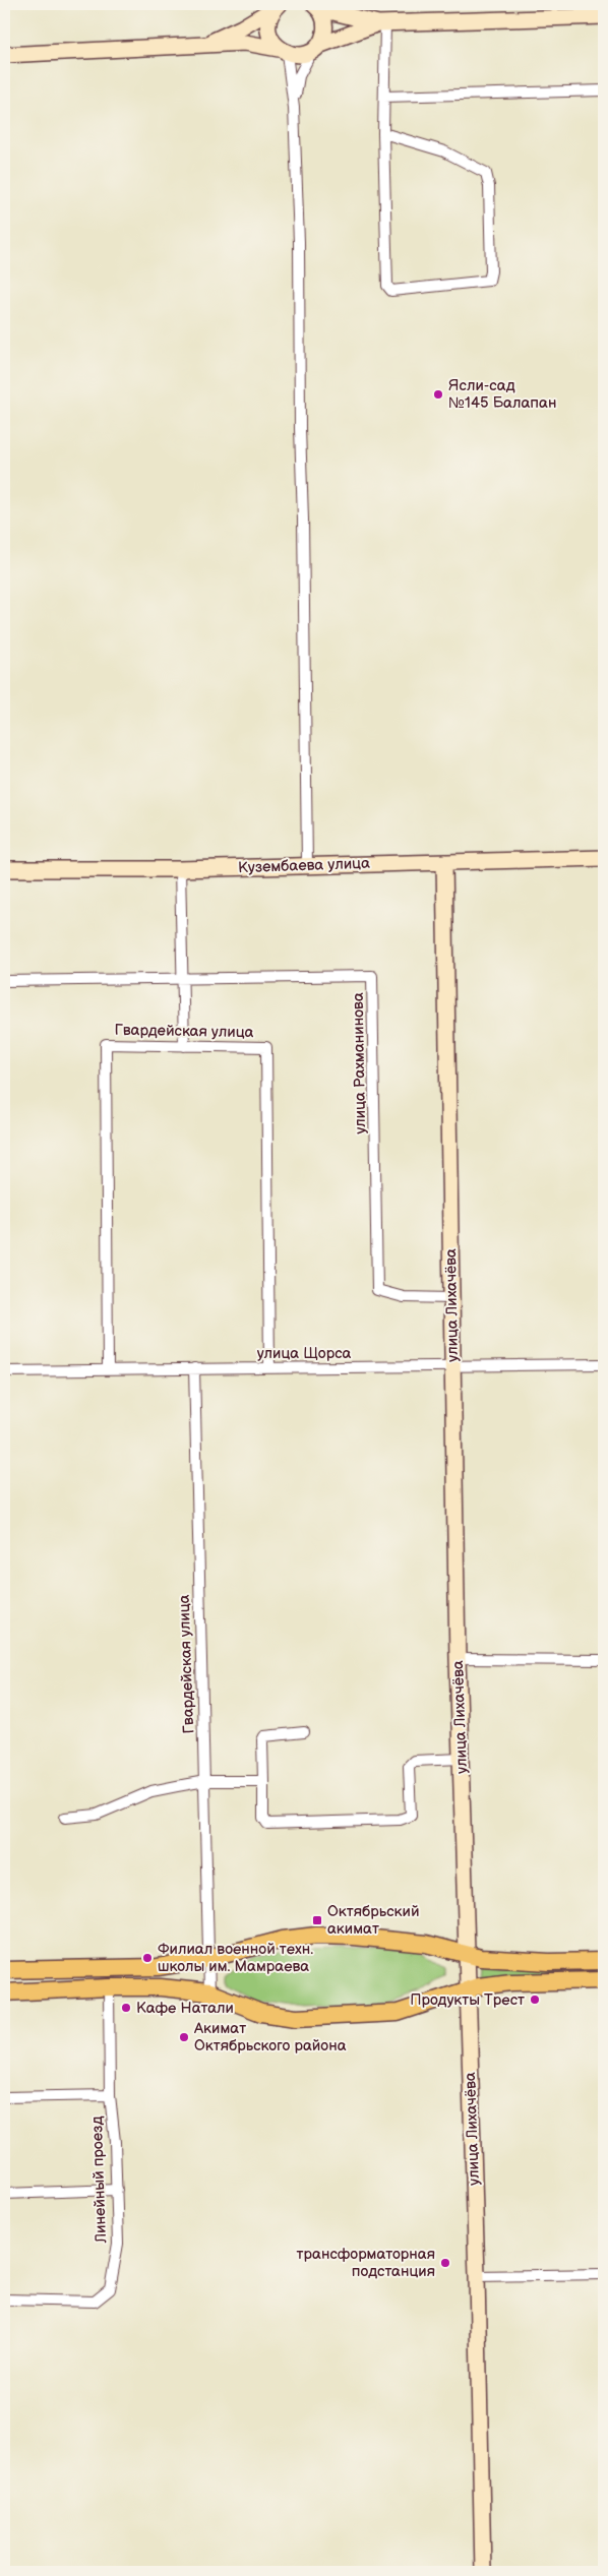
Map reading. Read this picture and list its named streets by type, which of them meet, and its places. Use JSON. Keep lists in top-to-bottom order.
{
  "streets": {
    "street": [
      "Кузембаева улица",
      "Гвардейская улица",
      "улица Рахманинова",
      "улица Лихачёва",
      "улица Щорса",
      "Линейный проезд"
    ]
  },
  "crossings": [
    ["Кузембаева улица", "улица Лихачёва"],
    ["Гвардейская улица", "улица Щорса"],
    ["улица Рахманинова", "улица Лихачёва"],
    ["улица Лихачёва", "улица Щорса"]
  ],
  "places": {
    "other": [
      "Ясли-сад №145 Балапан",
      "Филиал военной техн. школы им. Мамраева",
      "Продукты Трест",
      "Кафе Натали",
      "Акимат Октябрьского района",
      "трансформаторная подстанция"
    ],
    "transit": ["Октябрьский акимат"]
  }
}
